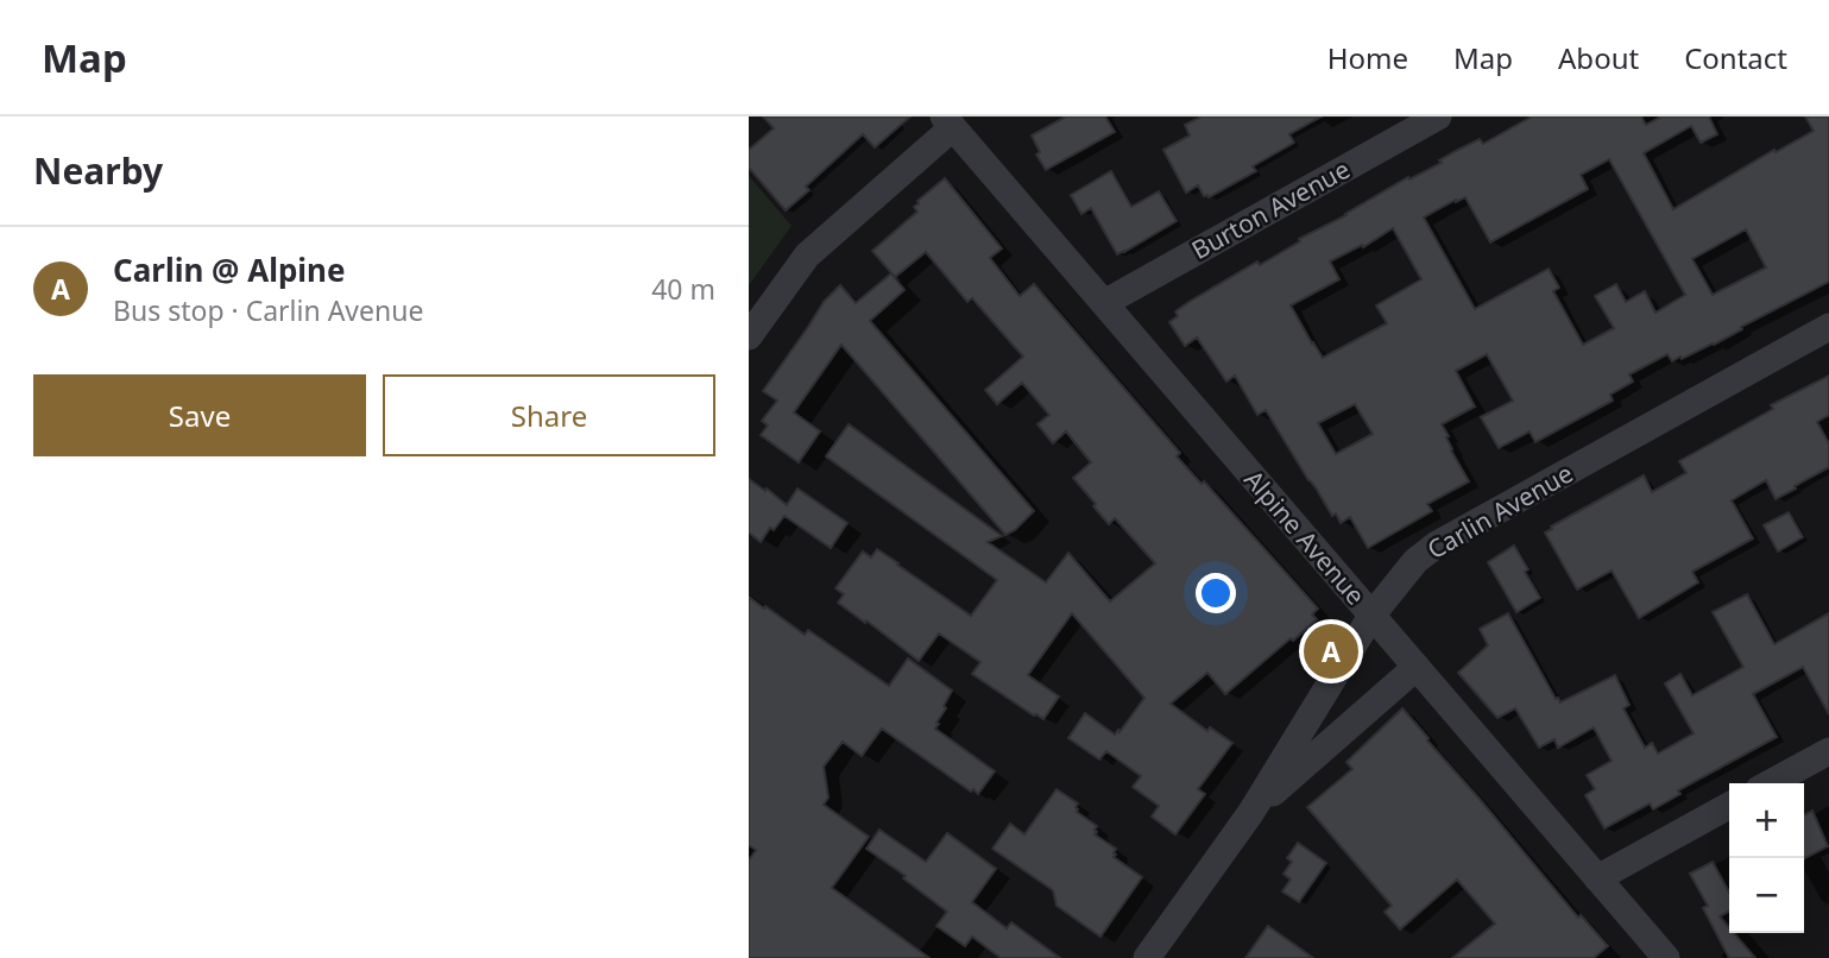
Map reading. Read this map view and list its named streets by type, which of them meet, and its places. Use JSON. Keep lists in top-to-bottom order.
{
  "streets": {
    "street": ["Burton Avenue", "Carlin Avenue", "Alpine Avenue"]
  },
  "crossings": [
    ["Burton Avenue", "Alpine Avenue"],
    ["Carlin Avenue", "Alpine Avenue"]
  ],
  "page": {
    "header": "Map",
    "nav": [
      "Home",
      "Map",
      "About",
      "Contact"
    ],
    "heading": "Nearby",
    "list": [
      {
        "mark": "A",
        "name": "Carlin @ Alpine",
        "note": "Bus stop · Carlin Avenue",
        "value": "40 m"
      }
    ],
    "buttons": ["Save", "Share"],
    "pins": "A",
    "map_buttons": ["+", "−"]
  }
}
